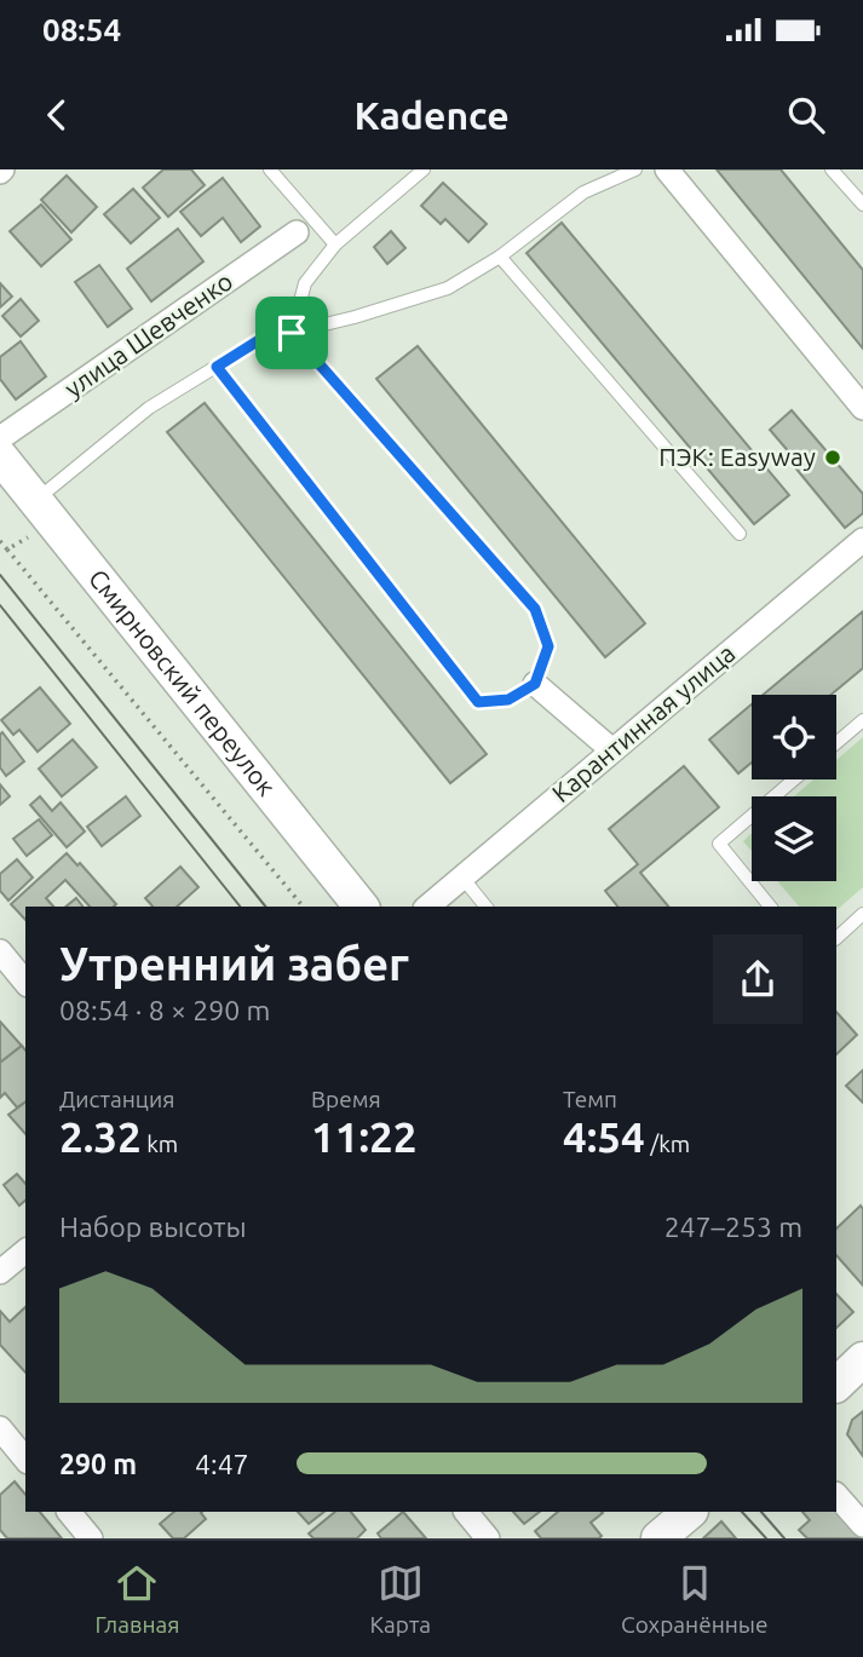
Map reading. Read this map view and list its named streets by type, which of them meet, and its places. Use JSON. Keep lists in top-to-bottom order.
{
  "streets": {
    "main road": ["Смирновский переулок"],
    "street": ["улица Шевченко", "Карантинная улица"]
  },
  "places": ["ПЭК: Easyway"],
  "page": {
    "status": "08:54",
    "header": "Kadence",
    "heading": ["Утренний забег", "08:54 · 8 × 290 m"],
    "stats": [
      ["Дистанция", "2.32 km"],
      ["Время", "11:22"],
      ["Темп", "4:54 /km"]
    ],
    "chart": ["Набор высоты", "247–253 m"],
    "list": [
      {
        "name": "290 m",
        "note": "4:47"
      }
    ],
    "tabs": ["Главная", "Карта", "Сохранённые"]
  }
}
